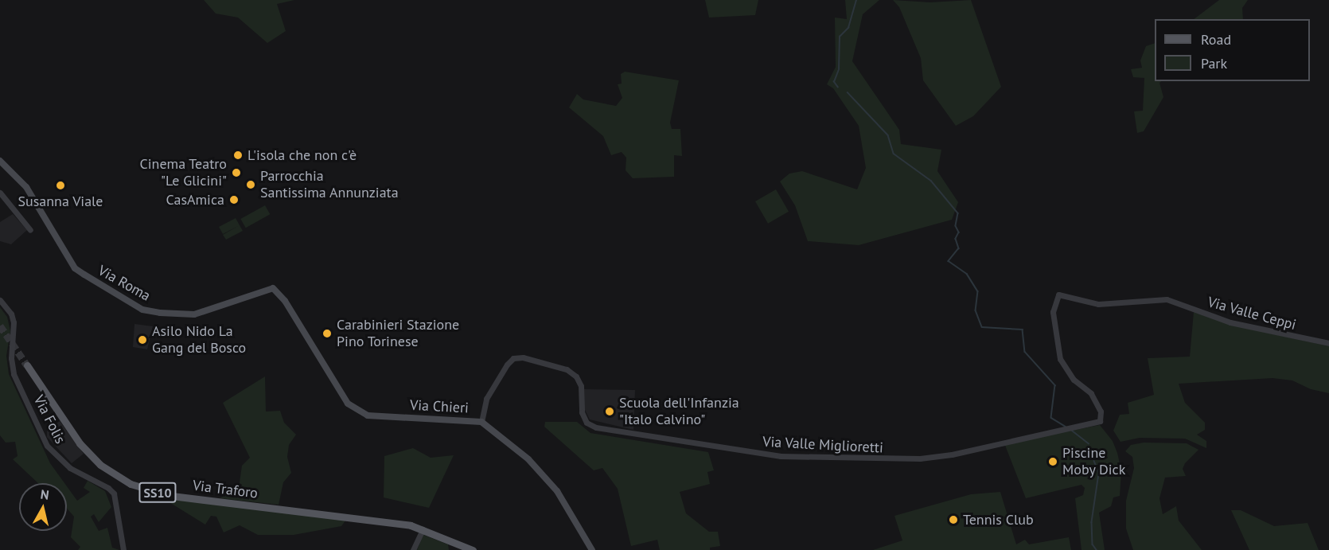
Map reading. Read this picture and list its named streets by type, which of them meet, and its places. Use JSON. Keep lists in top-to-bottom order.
{
  "streets": {
    "main road": [
      "Via Roma",
      "Via Chieri",
      "Via Traforo",
      "SS10"
    ],
    "street": ["Via Valle Ceppi", "Via Folis", "Via Valle Miglioretti"]
  },
  "crossings": [
    ["Via Roma", "Via Chieri"],
    ["Via Valle Ceppi", "Via Valle Miglioretti"],
    ["Via Chieri", "Via Valle Miglioretti"]
  ],
  "places": [
    "L'isola che non c'è",
    "Cinema Teatro \"Le Glicini\"",
    "Parrocchia Santissima Annunziata",
    "Susanna Viale",
    "CasAmica",
    "Carabinieri Stazione Pino Torinese",
    "Asilo Nido La Gang del Bosco",
    "Scuola dell'Infanzia \"Italo Calvino\"",
    "Piscine Moby Dick",
    "Tennis Club"
  ],
  "legend": ["Road", "Park"],
  "north": "top"
}
